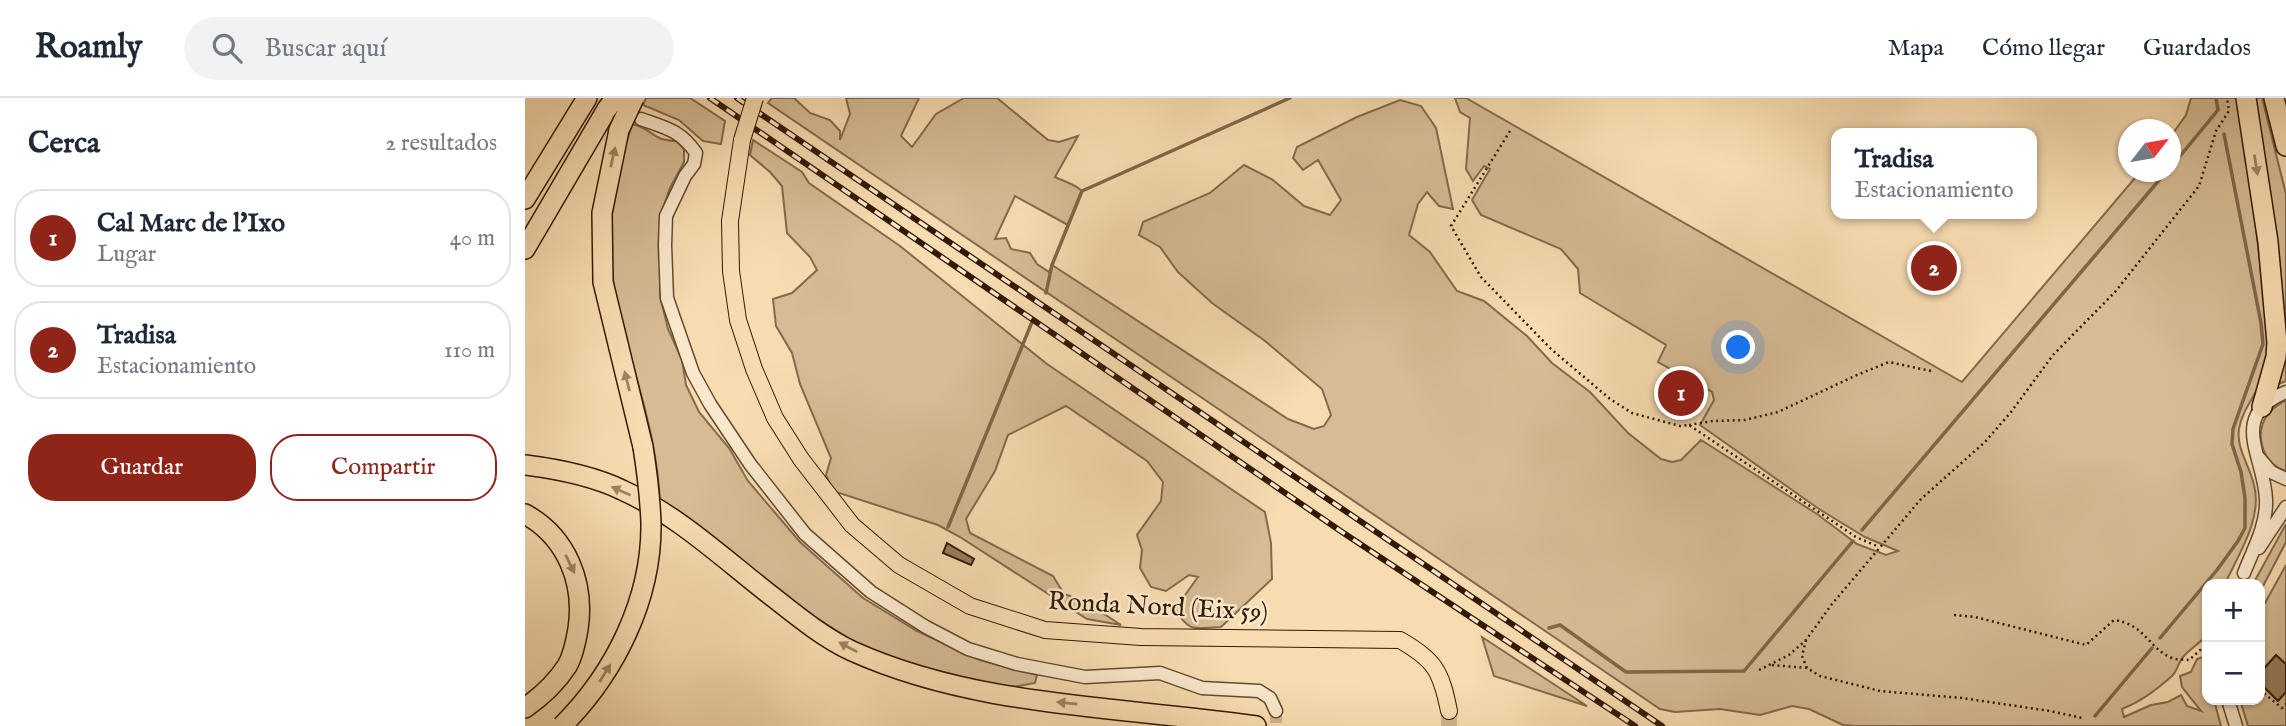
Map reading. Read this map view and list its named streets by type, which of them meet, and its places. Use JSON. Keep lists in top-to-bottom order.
{
  "streets": {
    "main road": ["Ronda Nord (Eix 59)"]
  },
  "north": "top right",
  "page": {
    "header": "Roamly",
    "search": "Buscar aquí",
    "nav": ["Mapa", "Cómo llegar", "Guardados"],
    "heading": ["Cerca", "2 resultados"],
    "popup": ["Tradisa", "Estacionamiento"],
    "list": [
      {
        "mark": "1",
        "name": "Cal Marc de l'Ixo",
        "note": "Lugar",
        "value": "40 m"
      },
      {
        "mark": "2",
        "name": "Tradisa",
        "note": "Estacionamiento",
        "value": "110 m"
      }
    ],
    "pins": ["2", "1"],
    "buttons": ["Guardar", "Compartir"],
    "map_buttons": ["+", "−"]
  }
}
